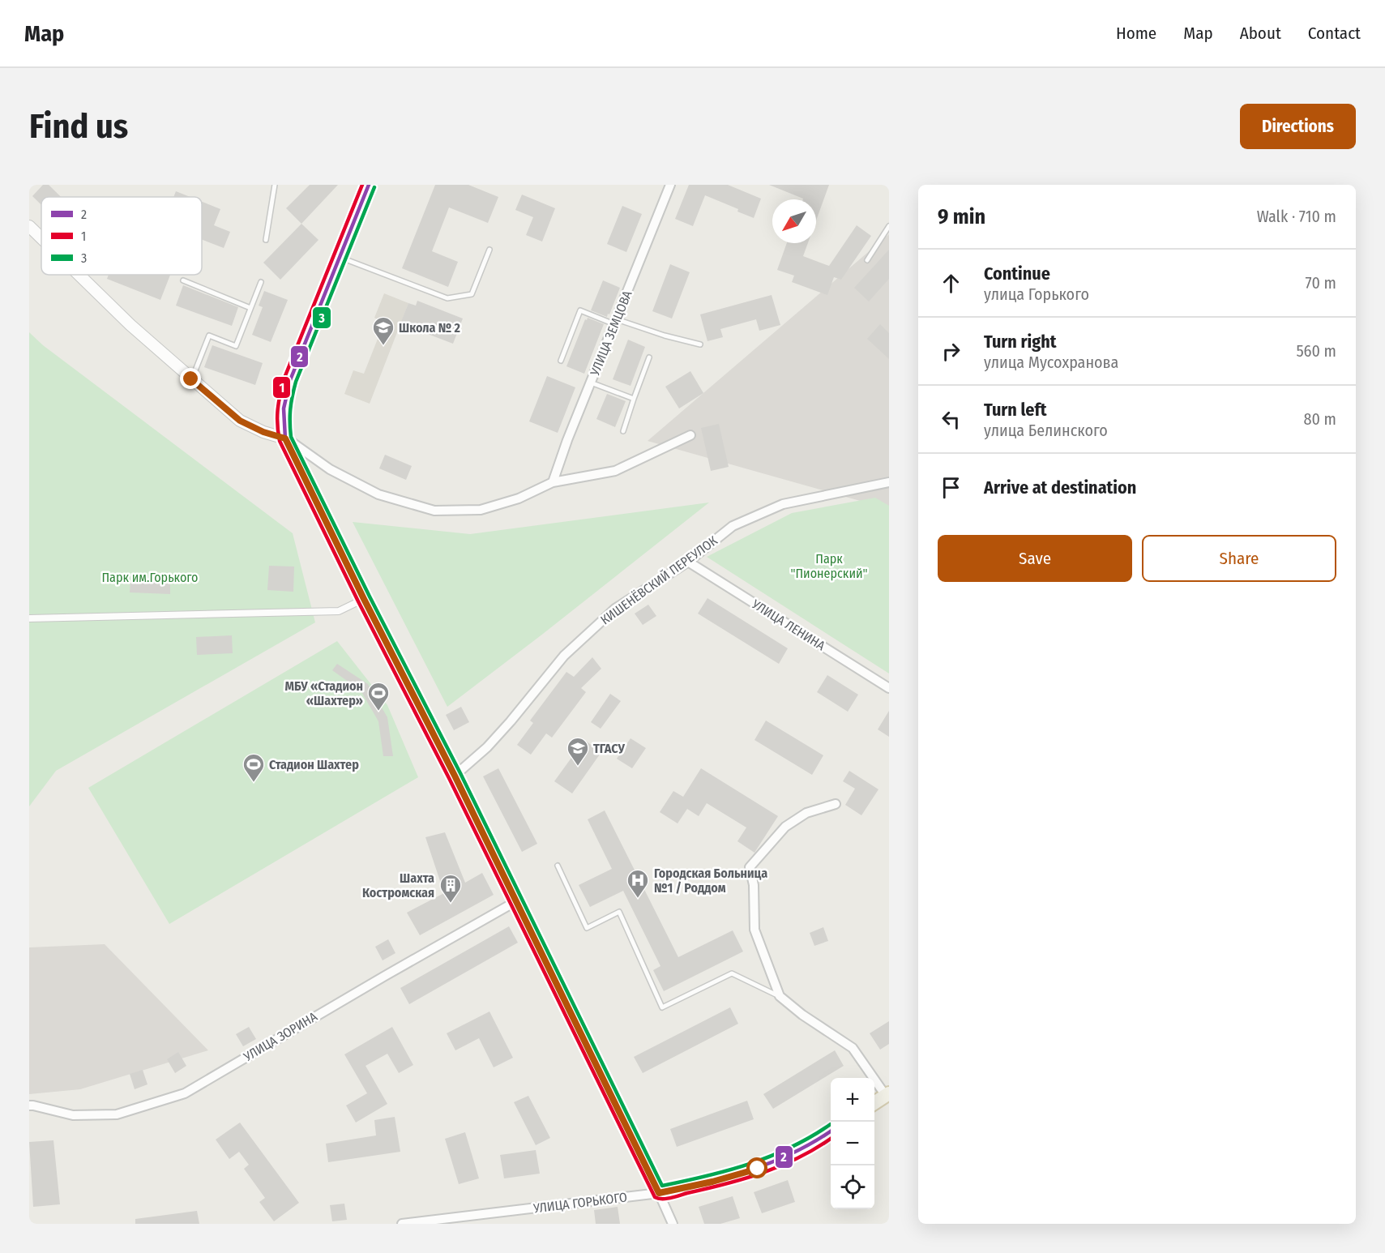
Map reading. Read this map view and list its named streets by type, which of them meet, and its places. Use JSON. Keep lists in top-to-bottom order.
{
  "streets": {
    "main road": ["УЛИЦА ГОРЬКОГО"],
    "street": [
      "УЛИЦА ЗЕМЦОВА",
      "КИШЕНЁВСКИЙ ПЕРЕУЛОК",
      "УЛИЦА ЛЕНИНА",
      "УЛИЦА ЗОРИНА"
    ]
  },
  "crossings": [
    ["КИШЕНЁВСКИЙ ПЕРЕУЛОК", "УЛИЦА ЛЕНИНА"]
  ],
  "parks": ["Парк \"Пионерский\"", "Парк им.Горького"],
  "places": {
    "school or university": ["Школа № 2", "ТГАСУ"],
    "sports": ["МБУ «Стадион «Шахтер»", "Стадион Шахтер"],
    "hospital": ["Городская Больница №1 / Роддом"],
    "building": ["Шахта Костромская"]
  },
  "lines": ["transit line 2", "transit line 1", "transit line 3"],
  "legend": ["2", "1", "3"],
  "north": "bottom left",
  "page": {
    "header": "Map",
    "nav": [
      "Home",
      "Map",
      "About",
      "Contact"
    ],
    "buttons": [
      "Directions",
      ["Save", "Share"]
    ],
    "title": "Find us",
    "heading": ["9 min", "Walk · 710 m"],
    "list": [
      ["Continue", "улица Горького", "70 m"],
      ["Turn right", "улица Мусохранова", "560 m"],
      ["Turn left", "улица Белинского", "80 m"],
      "Arrive at destination"
    ],
    "map_buttons": ["+", "−"]
  }
}
